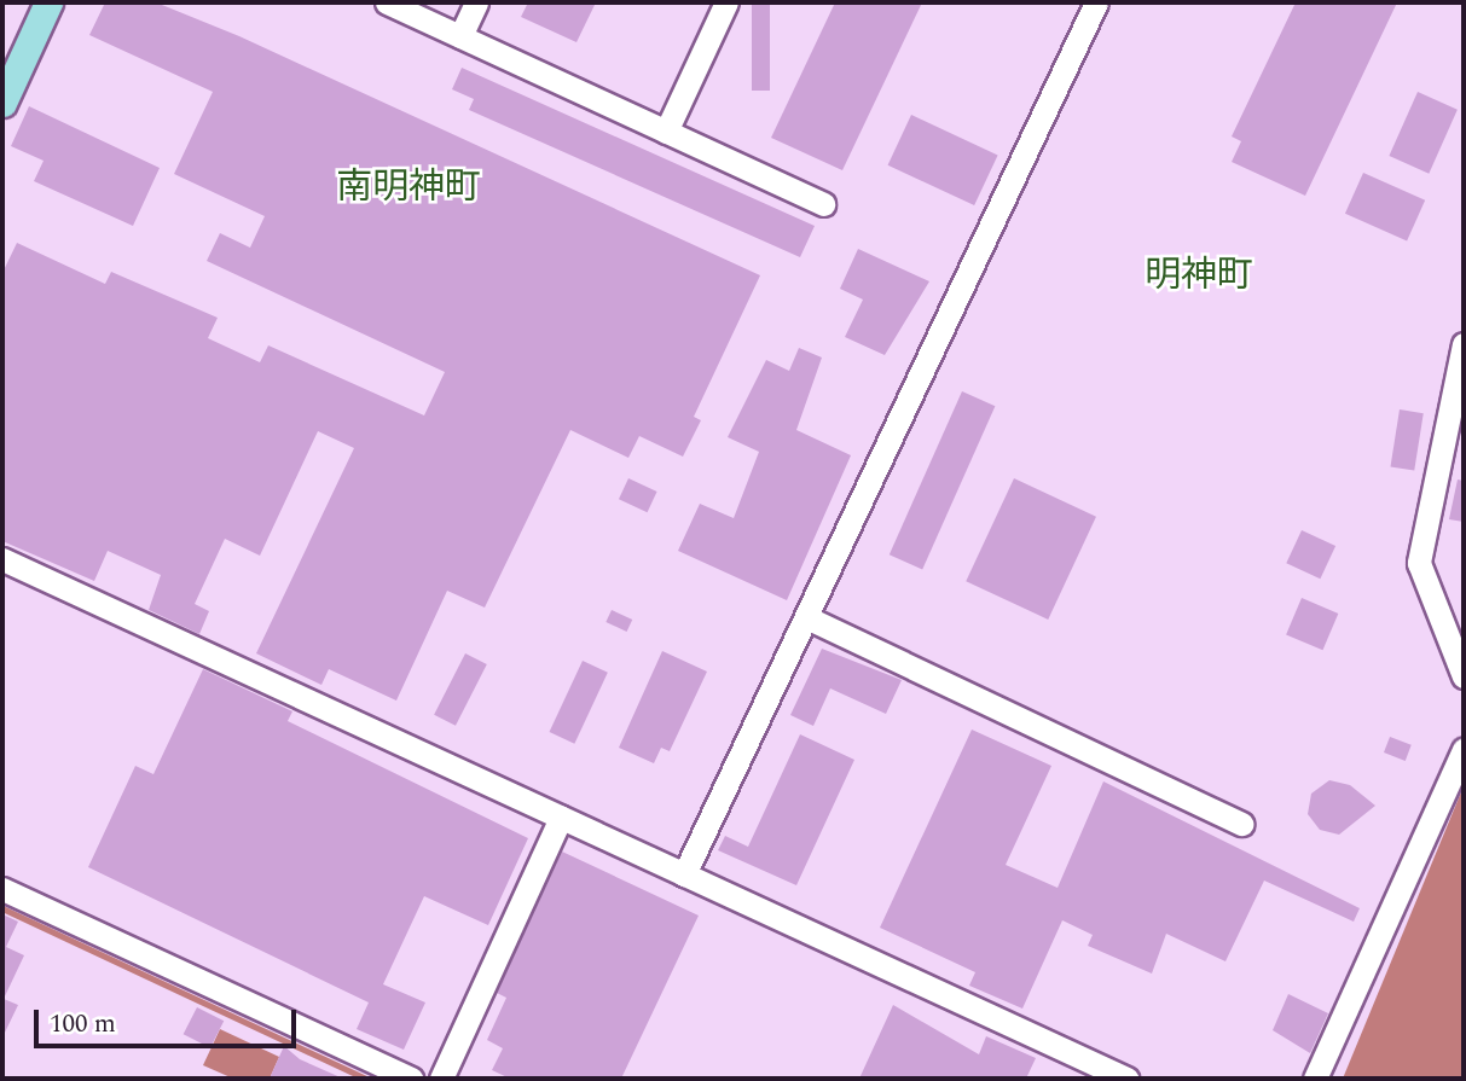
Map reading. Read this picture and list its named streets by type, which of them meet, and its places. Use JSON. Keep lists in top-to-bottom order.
{
  "districts": ["南明神町", "明神町"],
  "scale_bar": "100 m"
}
